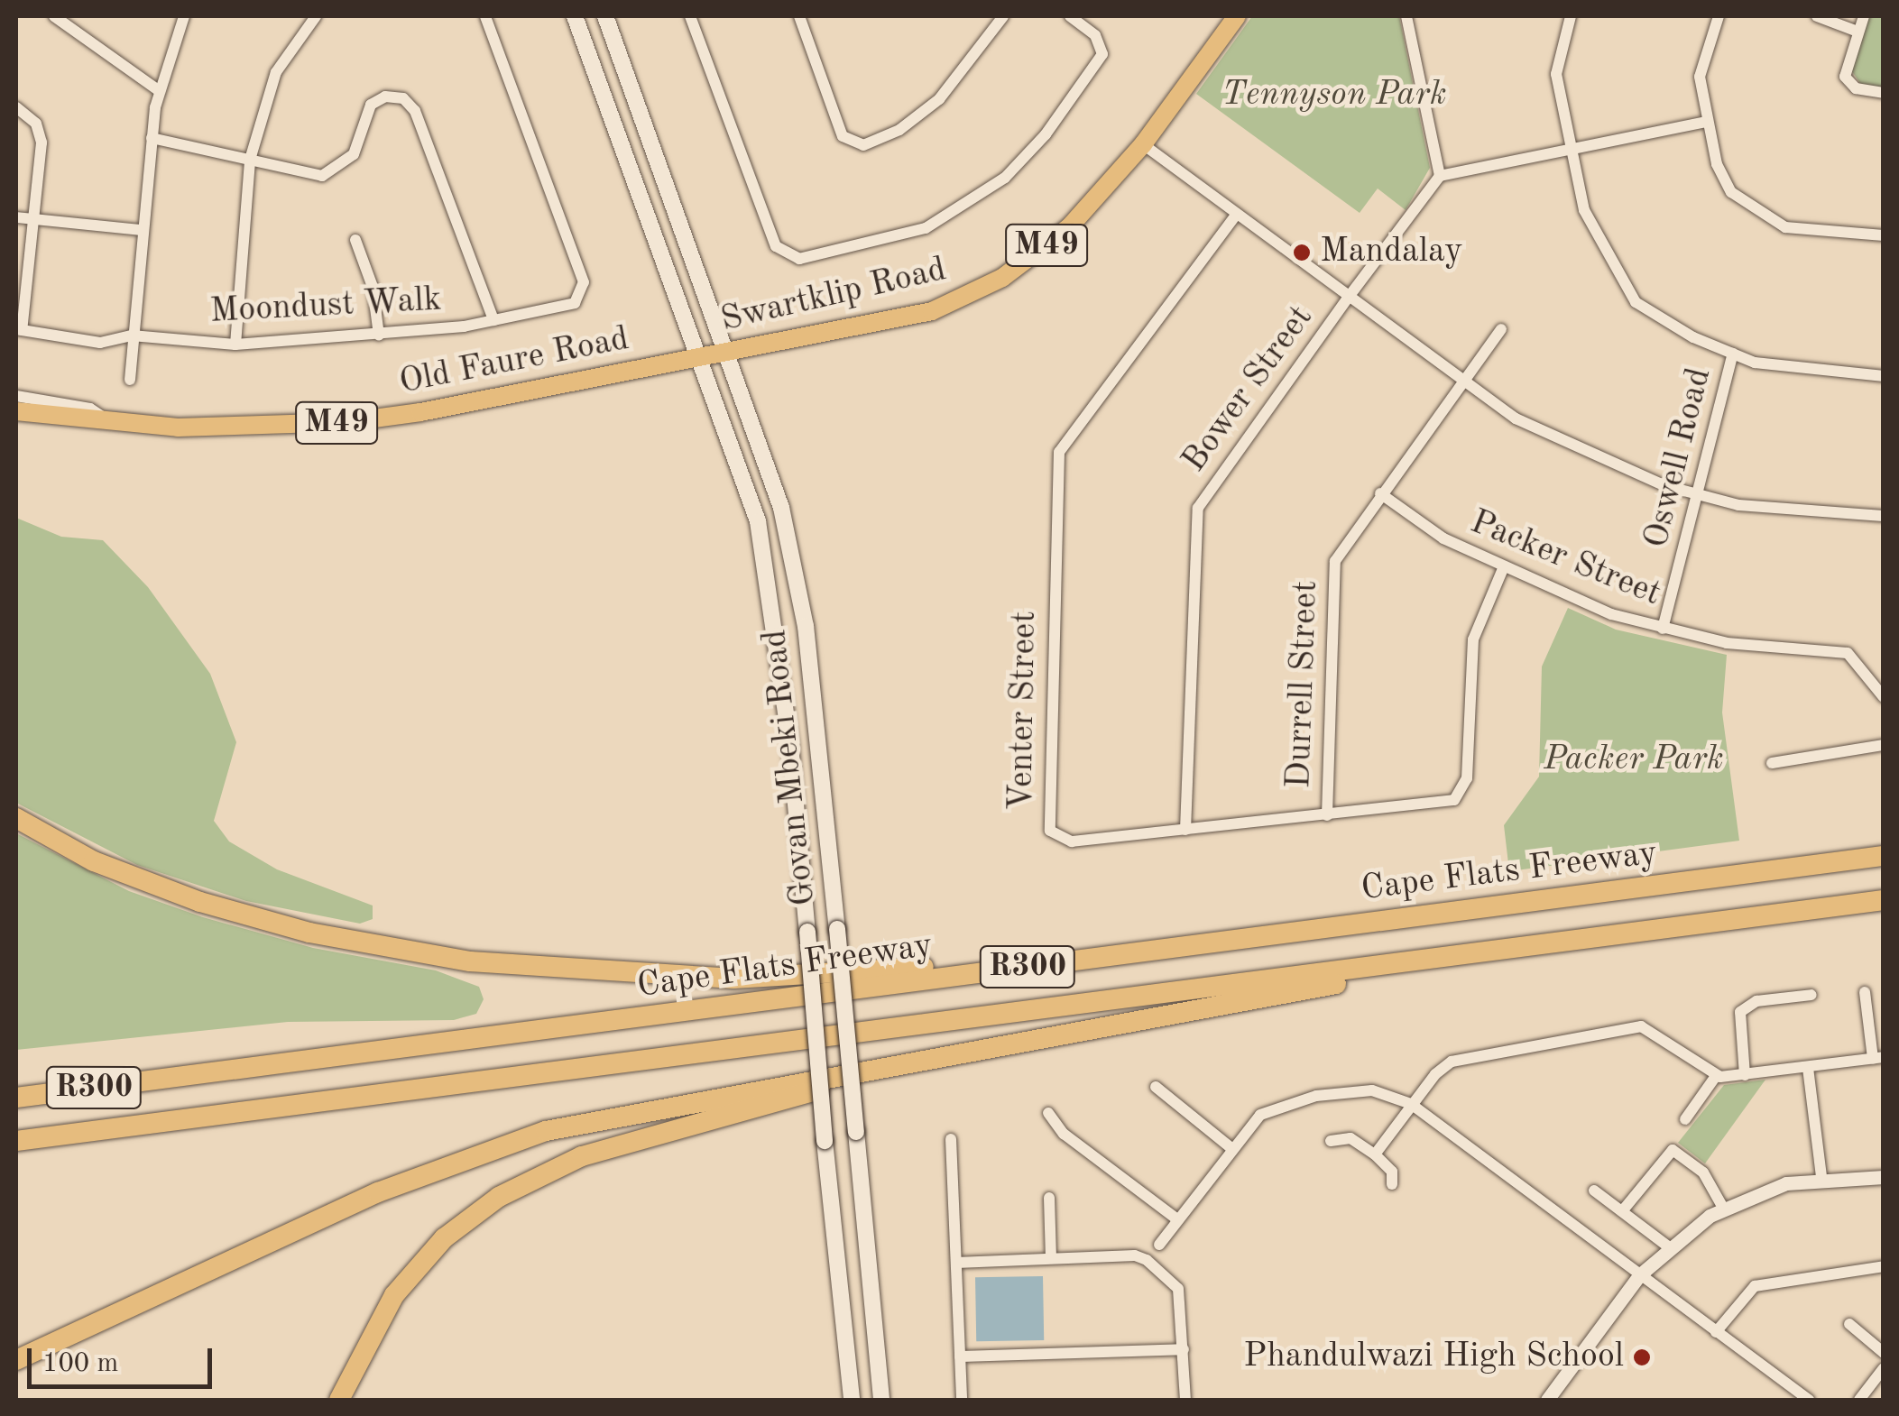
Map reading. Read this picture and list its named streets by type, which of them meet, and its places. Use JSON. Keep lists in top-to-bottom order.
{
  "streets": {
    "highway": ["Cape Flats Freeway", "R300"],
    "main road": [
      "M49",
      "Swartklip Road",
      "Old Faure Road",
      "Govan Mbeki Road"
    ],
    "street": [
      "Moondust Walk",
      "Bower Street",
      "Oswell Road",
      "Packer Street",
      "Durrell Street",
      "Venter Street"
    ]
  },
  "crossings": [
    ["Swartklip Road", "Old Faure Road"],
    ["Swartklip Road", "Govan Mbeki Road"],
    ["Old Faure Road", "Govan Mbeki Road"],
    ["Bower Street", "Venter Street"],
    ["Oswell Road", "Packer Street"],
    ["Packer Street", "Durrell Street"],
    ["Packer Street", "Venter Street"],
    ["Durrell Street", "Venter Street"]
  ],
  "parks": ["Tennyson Park", "Packer Park"],
  "places": ["Mandalay", "Phandulwazi High School"],
  "scale_bar": "100 m"
}
